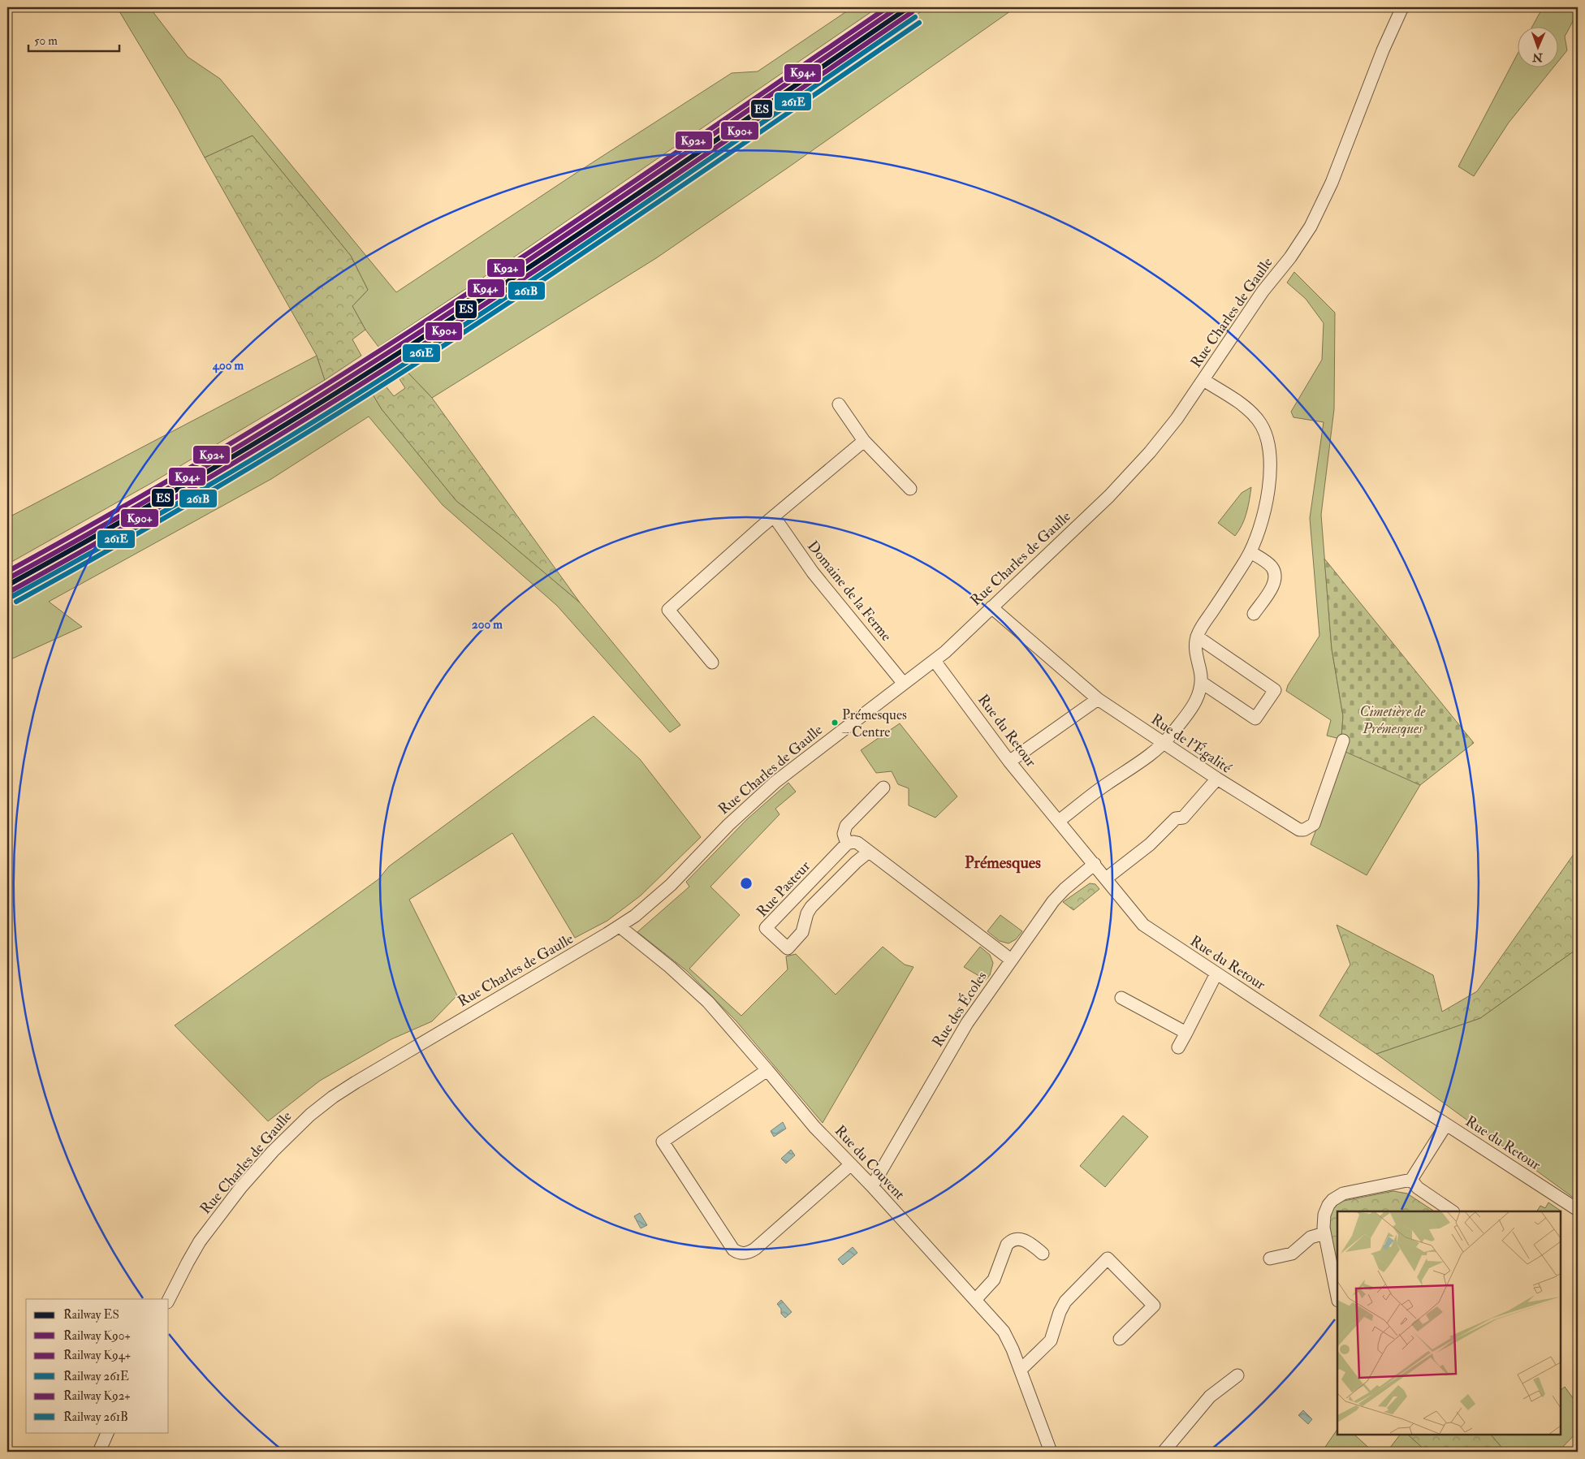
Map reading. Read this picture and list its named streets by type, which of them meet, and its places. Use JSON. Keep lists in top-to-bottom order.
{
  "streets": {
    "street": [
      "Rue Charles de Gaulle",
      "Domaine de la Ferme",
      "Rue du Retour",
      "Rue de l'Égalité",
      "Rue Pasteur",
      "Rue des Écoles",
      "Rue du Couvent"
    ]
  },
  "crossings": [
    ["Rue Charles de Gaulle", "Domaine de la Ferme"],
    ["Rue Charles de Gaulle", "Rue du Retour"],
    ["Rue Charles de Gaulle", "Rue de l'Égalité"],
    ["Rue Charles de Gaulle", "Rue du Couvent"],
    ["Rue du Retour", "Rue des Écoles"],
    ["Rue des Écoles", "Rue du Couvent"]
  ],
  "districts": ["Prémesques"],
  "parks": ["Cimetière de Prémesques"],
  "places": ["Prémesques – Centre"],
  "lines": [
    "rail line ES",
    "rail line K94+",
    "rail line K92+",
    "rail line K90+",
    "rail line 261E",
    "rail line 261B"
  ],
  "legend": [
    "Railway ES",
    "Railway K90+",
    "Railway K94+",
    "Railway 261E",
    "Railway K92+",
    "Railway 261B"
  ],
  "scale_bar": "50 m",
  "north": "bottom",
  "rings": ["400 m", "200 m"]
}
